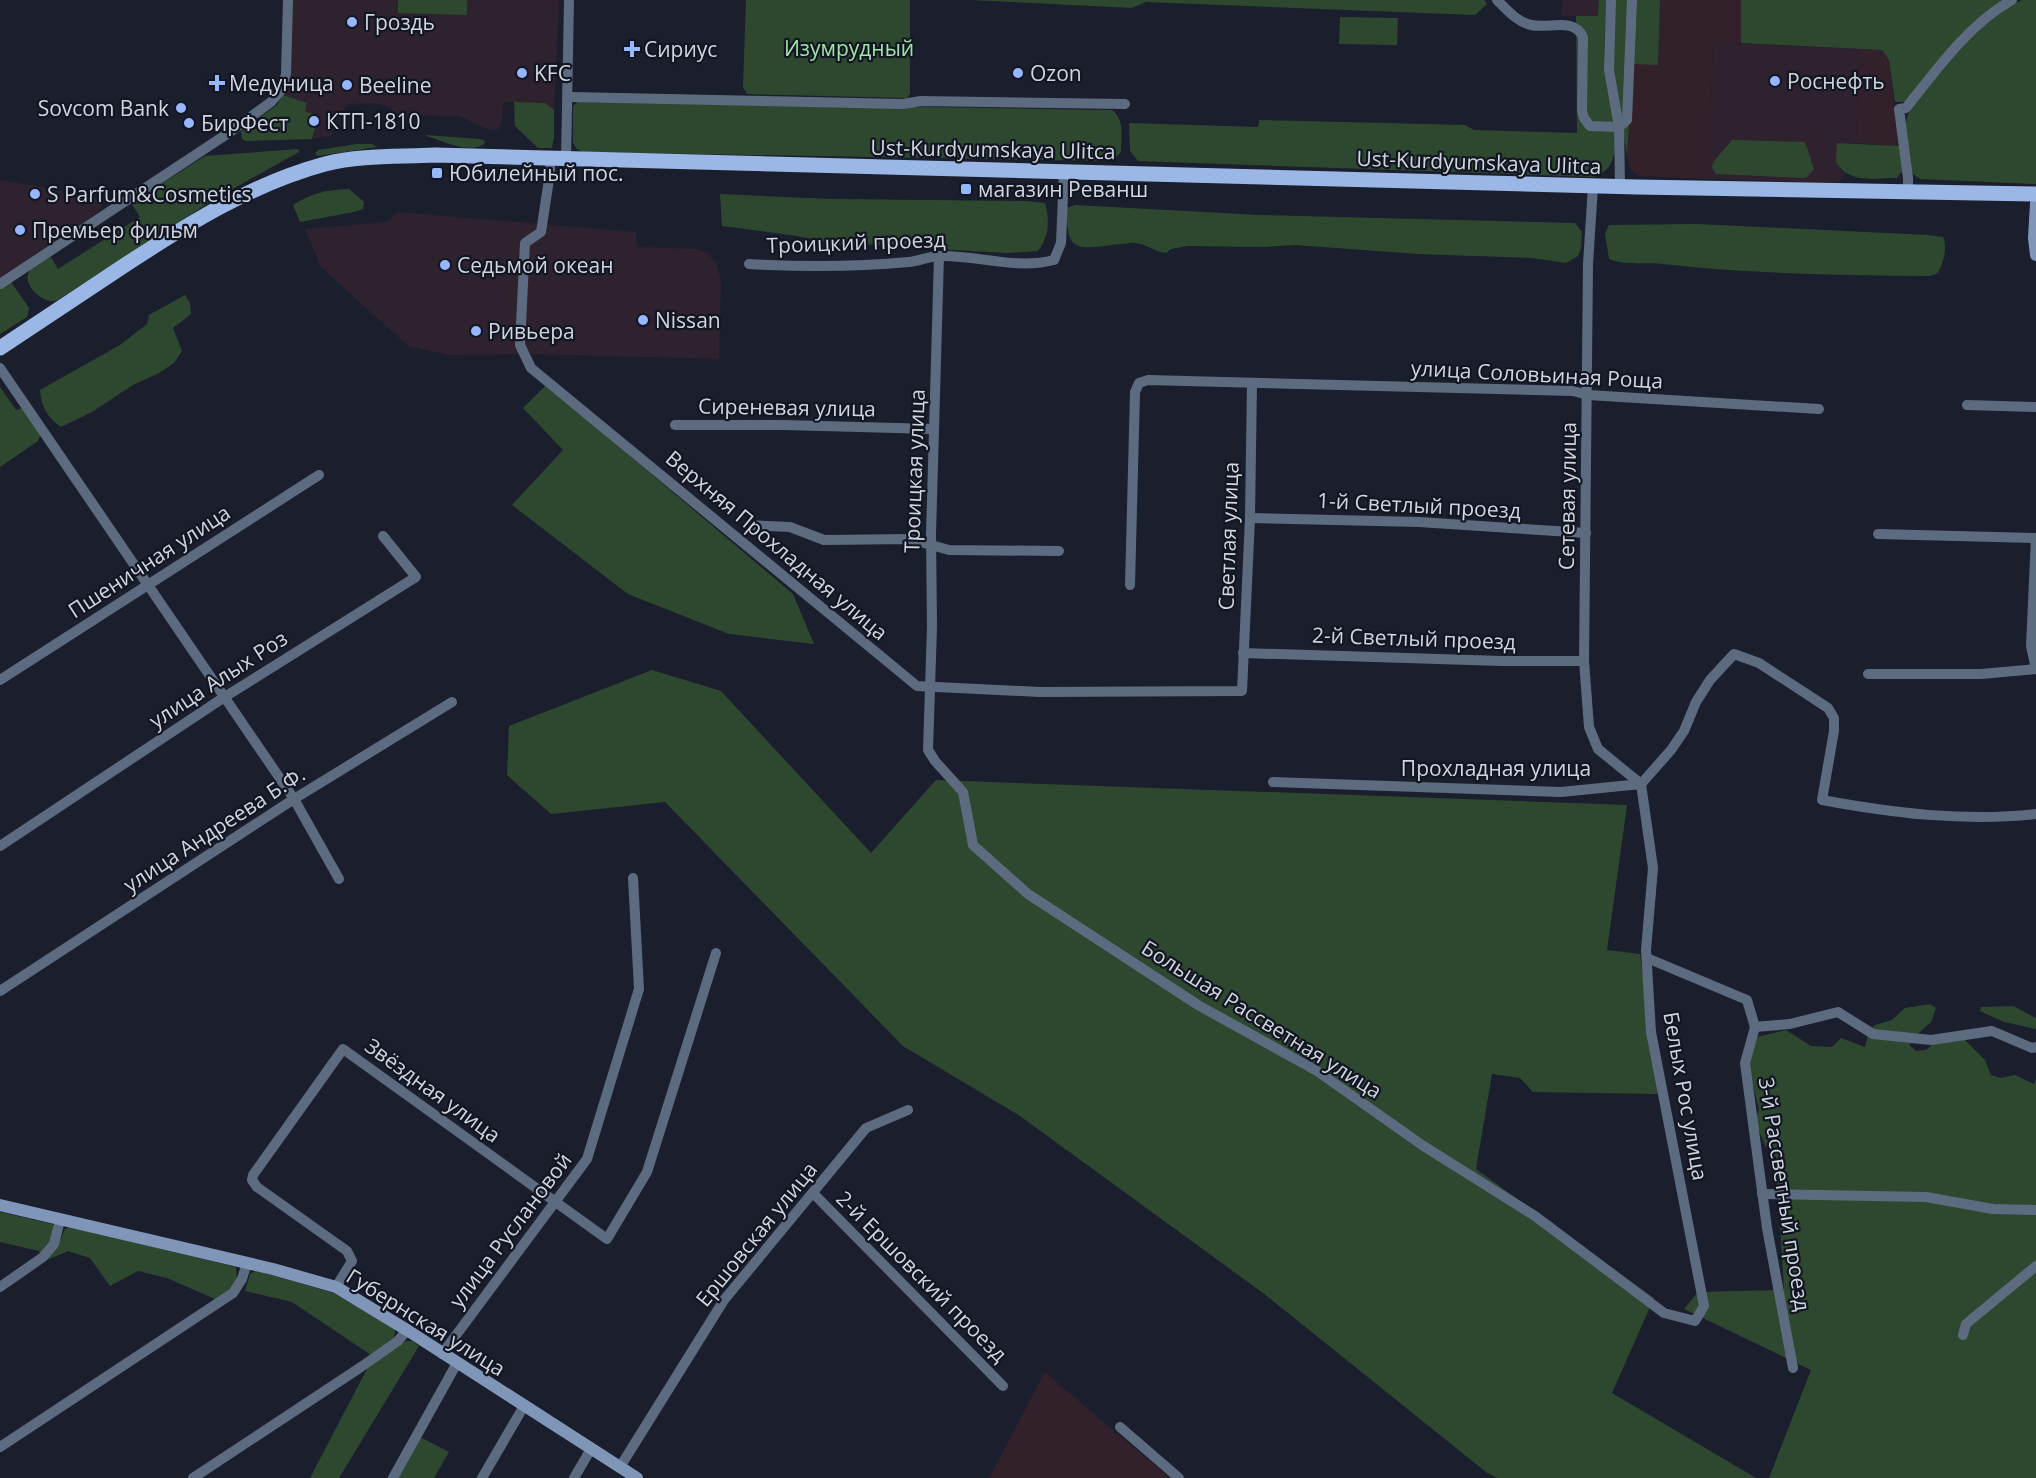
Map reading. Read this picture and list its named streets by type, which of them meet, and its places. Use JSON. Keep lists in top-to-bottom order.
{
  "streets": {
    "main road": ["Ust-Kurdyumskaya Ulitca"],
    "street": [
      "Троицкий проезд",
      "улица Соловьиная Роща",
      "Сиреневая улица",
      "Троицкая улица",
      "Сетевая улица",
      "1-й Светлый проезд",
      "Светлая улица",
      "Верхняя Прохладная улица",
      "Пшеничная улица",
      "2-й Светлый проезд",
      "улица Алых Роз",
      "Прохладная улица",
      "улица Андреева Б.Ф.",
      "Большая Рассветная улица",
      "Звёздная улица",
      "Белых Рос улица",
      "3-й Рассветный проезд",
      "улица Руслановой",
      "Ершовская улица",
      "2-й Ершовский проезд",
      "Губернская улица"
    ]
  },
  "crossings": [
    ["Ust-Kurdyumskaya Ulitca", "Троицкий проезд"],
    ["Ust-Kurdyumskaya Ulitca", "Сетевая улица"],
    ["Ust-Kurdyumskaya Ulitca", "Верхняя Прохладная улица"],
    ["Троицкий проезд", "Троицкая улица"],
    ["улица Соловьиная Роща", "Сетевая улица"],
    ["улица Соловьиная Роща", "Светлая улица"],
    ["Сиреневая улица", "Троицкая улица"],
    ["Троицкая улица", "Верхняя Прохладная улица"],
    ["Троицкая улица", "Большая Рассветная улица"],
    ["Сетевая улица", "1-й Светлый проезд"],
    ["Сетевая улица", "2-й Светлый проезд"],
    ["Сетевая улица", "Прохладная улица"],
    ["Сетевая улица", "Белых Рос улица"],
    ["1-й Светлый проезд", "Светлая улица"],
    ["Светлая улица", "Верхняя Прохладная улица"],
    ["Светлая улица", "2-й Светлый проезд"],
    ["Верхняя Прохладная улица", "Большая Рассветная улица"],
    ["Прохладная улица", "Белых Рос улица"],
    ["Большая Рассветная улица", "Белых Рос улица"],
    ["Звёздная улица", "улица Руслановой"],
    ["Звёздная улица", "Губернская улица"],
    ["улица Руслановой", "Губернская улица"],
    ["Ершовская улица", "2-й Ершовский проезд"],
    ["Ершовская улица", "Губернская улица"]
  ],
  "parks": ["Изумрудный"],
  "places": {
    "other": [
      "Гроздь",
      "KFC",
      "Ozon",
      "Роснефть",
      "Beeline",
      "Sovcom Bank",
      "КТП-1810",
      "БирФест",
      "S Parfum&Cosmetics",
      "Премьер фильм",
      "Седьмой океан",
      "Nissan",
      "Ривьера"
    ],
    "health": ["Сириус", "Медуница"],
    "transit": ["Юбилейный пос.", "магазин Реванш"]
  }
}
